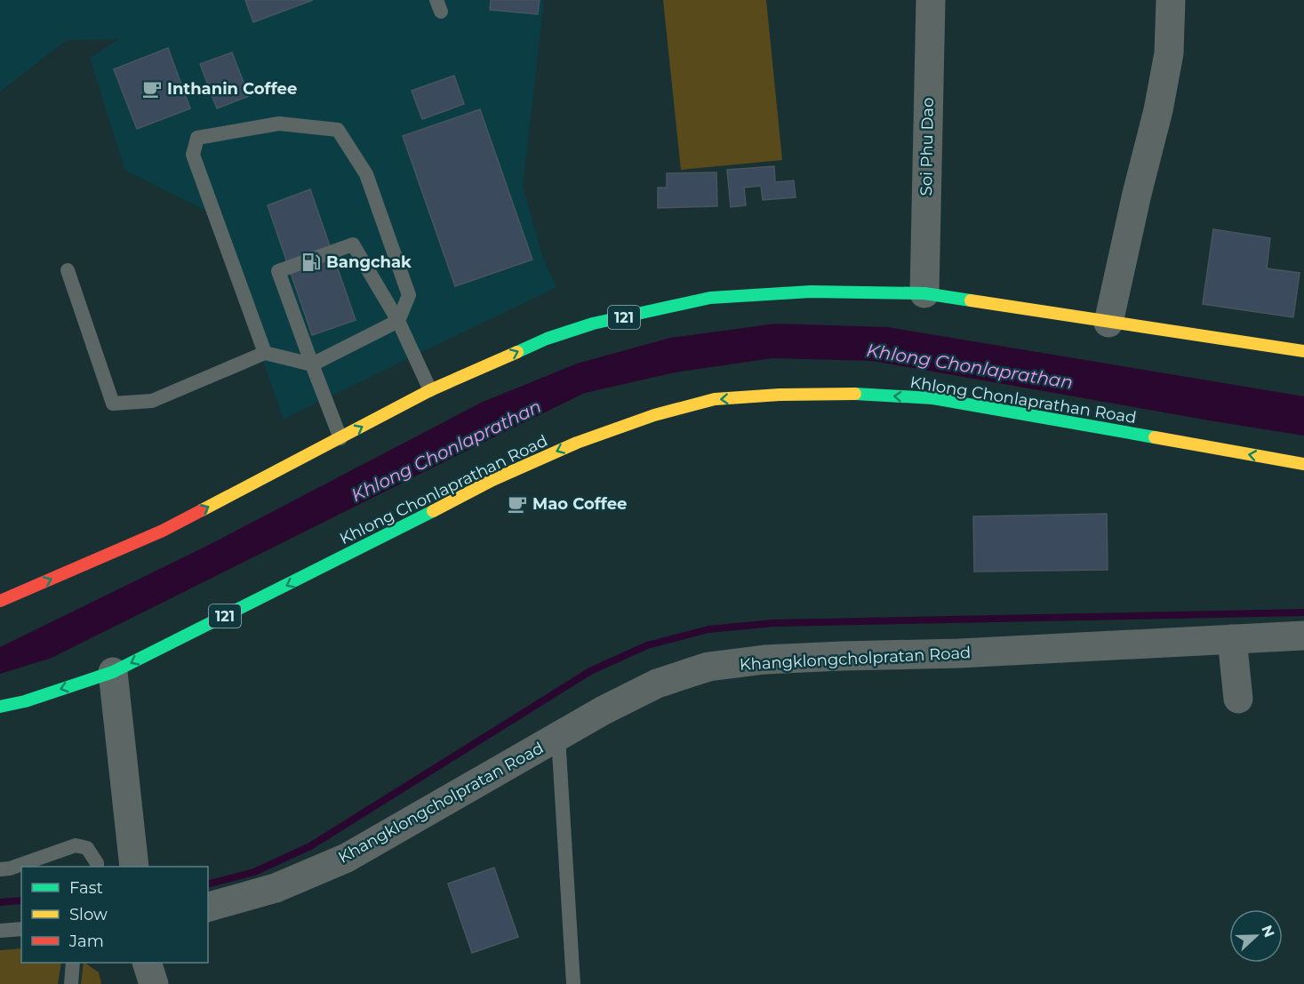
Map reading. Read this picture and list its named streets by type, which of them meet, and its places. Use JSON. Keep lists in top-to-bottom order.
{
  "streets": {
    "main road": ["121", "Khlong Chonlaprathan Road"],
    "street": ["Soi Phu Dao", "Khangklongcholpratan Road"]
  },
  "crossings": [
    ["Soi Phu Dao", "121"]
  ],
  "water": ["Khlong Chonlaprathan"],
  "places": {
    "cafe": ["Inthanin Coffee", "Mao Coffee"],
    "fuel station": ["Bangchak"]
  },
  "legend": ["Fast", "Slow", "Jam"],
  "north": "right"
}
